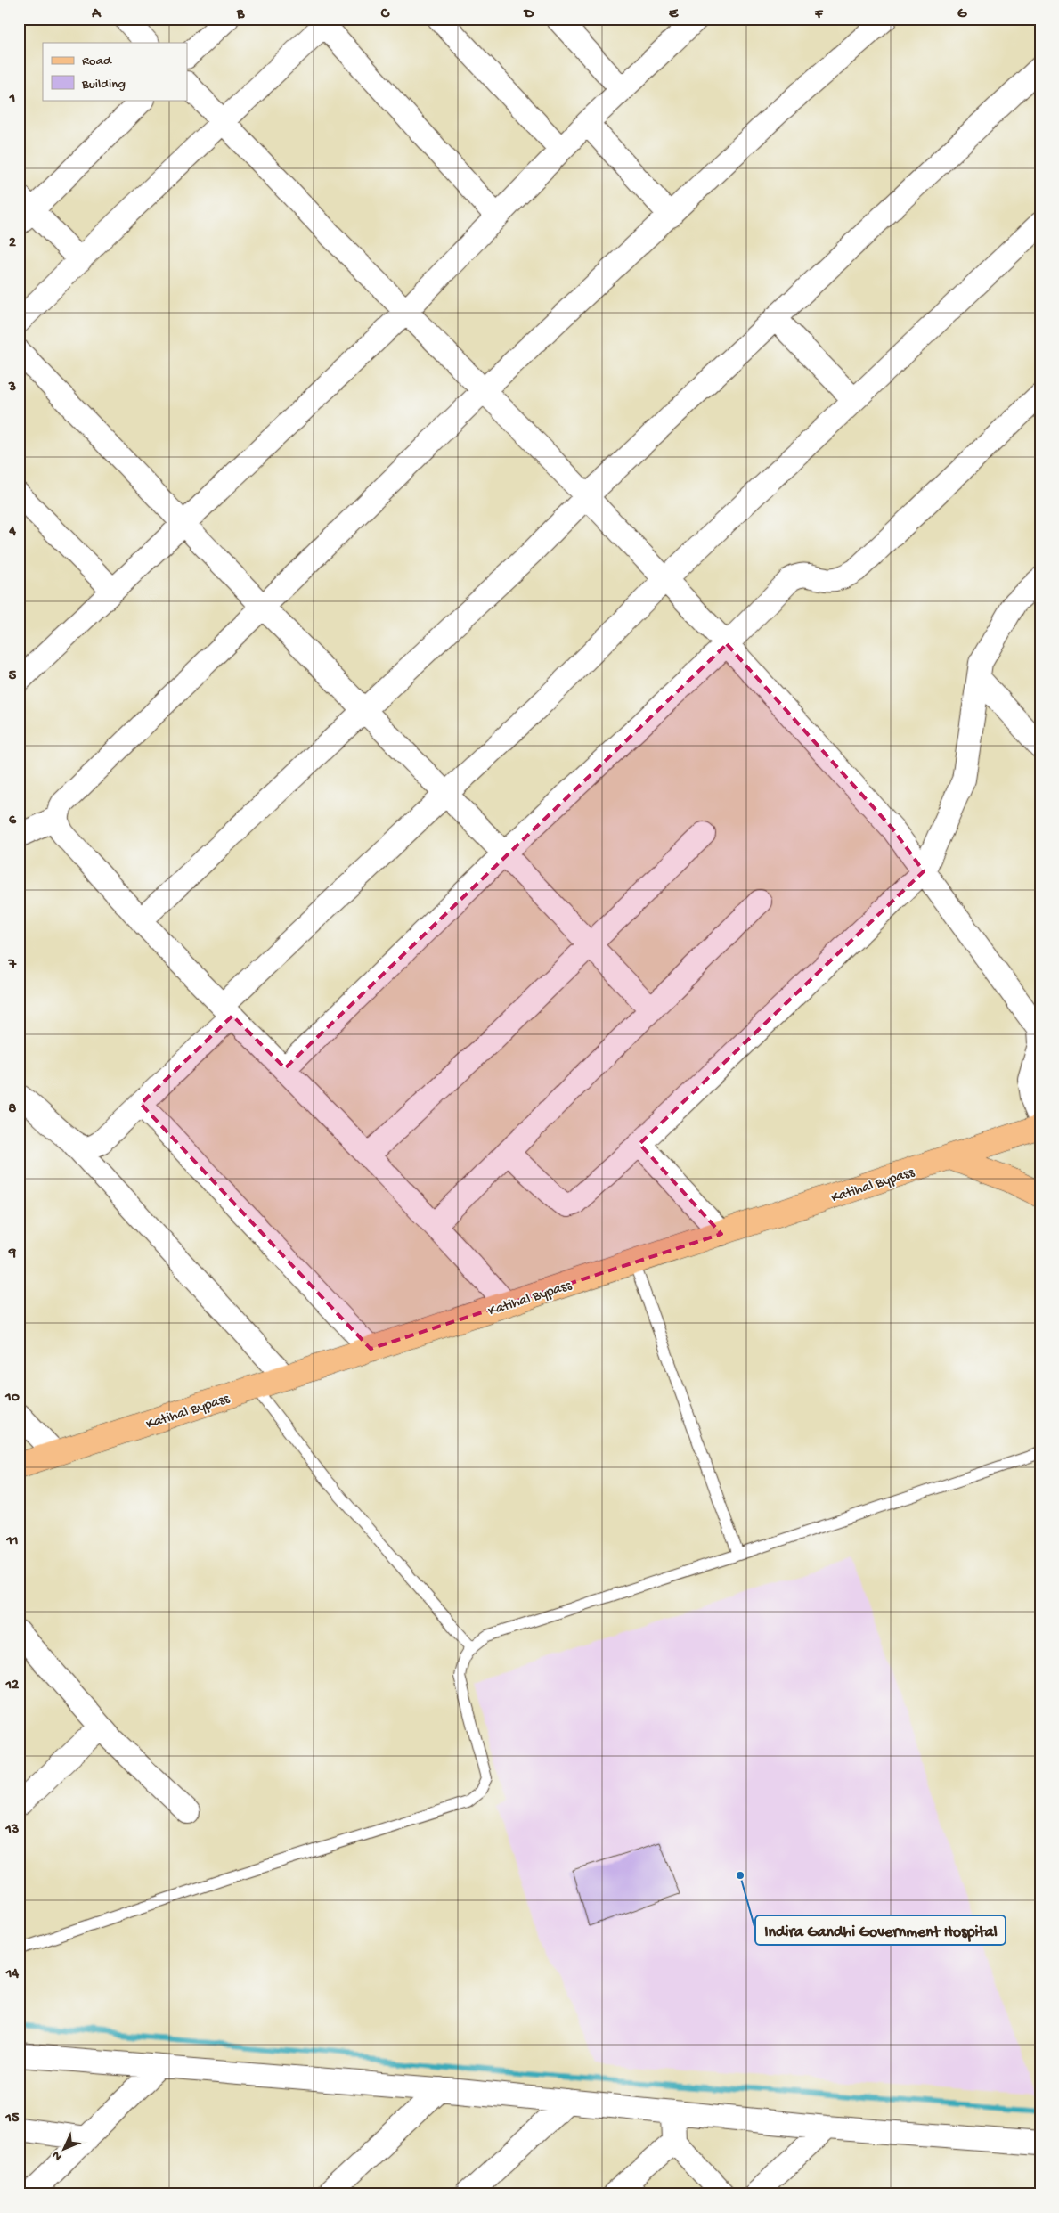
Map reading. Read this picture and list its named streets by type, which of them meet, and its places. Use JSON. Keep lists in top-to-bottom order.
{
  "streets": {
    "main road": ["Katihal Bypass"]
  },
  "places": ["Indira Gandhi Government Hospital"],
  "legend": ["Road", "Building"],
  "north": "bottom left",
  "grid": {
    "columns": [
      "A",
      "B",
      "C",
      "D",
      "E",
      "F",
      "G"
    ],
    "rows": [
      "1",
      "2",
      "3",
      "4",
      "5",
      "6",
      "7",
      "8",
      "9",
      "10",
      "11",
      "12",
      "13",
      "14",
      "15"
    ]
  }
}
